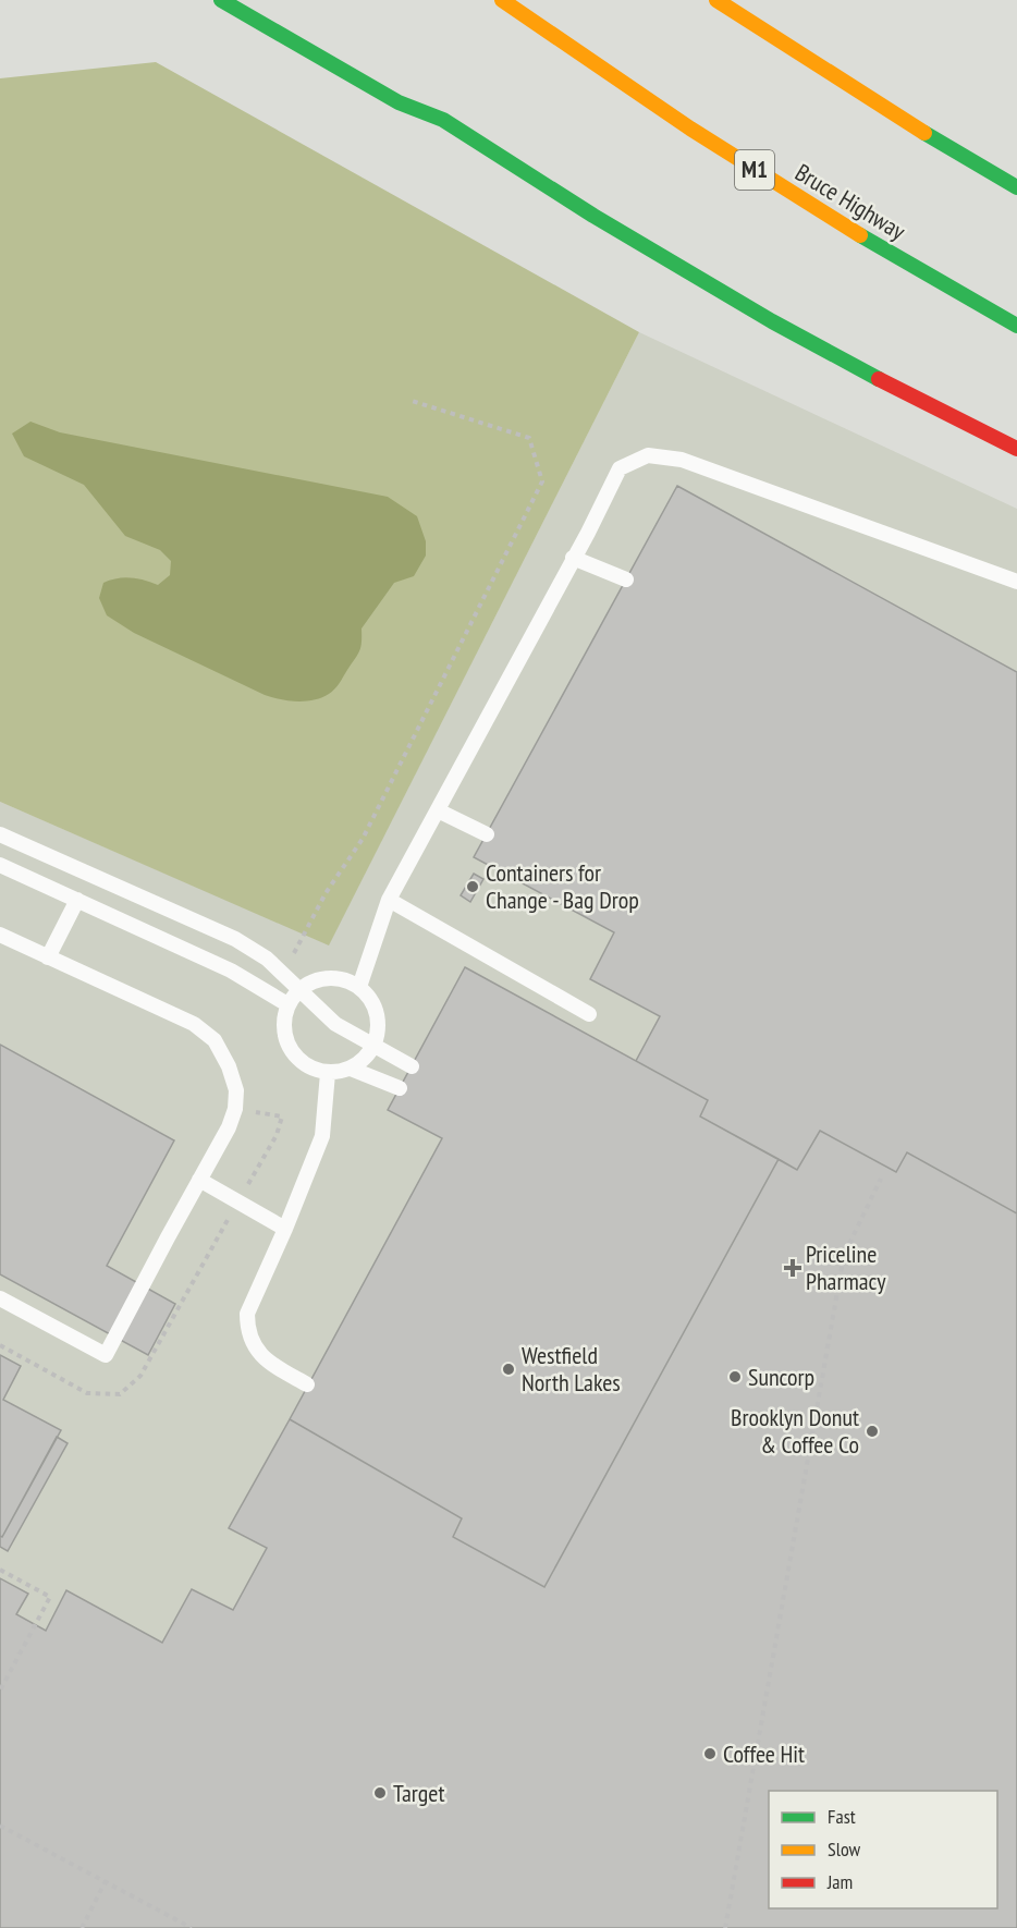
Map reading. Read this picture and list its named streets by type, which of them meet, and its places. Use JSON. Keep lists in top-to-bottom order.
{
  "streets": {
    "main road": ["M1", "Bruce Highway"]
  },
  "places": {
    "other": [
      "Containers for Change - Bag Drop",
      "Westfield North Lakes",
      "Suncorp",
      "Brooklyn Donut & Coffee Co",
      "Coffee Hit",
      "Target"
    ],
    "health": ["Priceline Pharmacy"]
  },
  "legend": ["Fast", "Slow", "Jam"]
}
